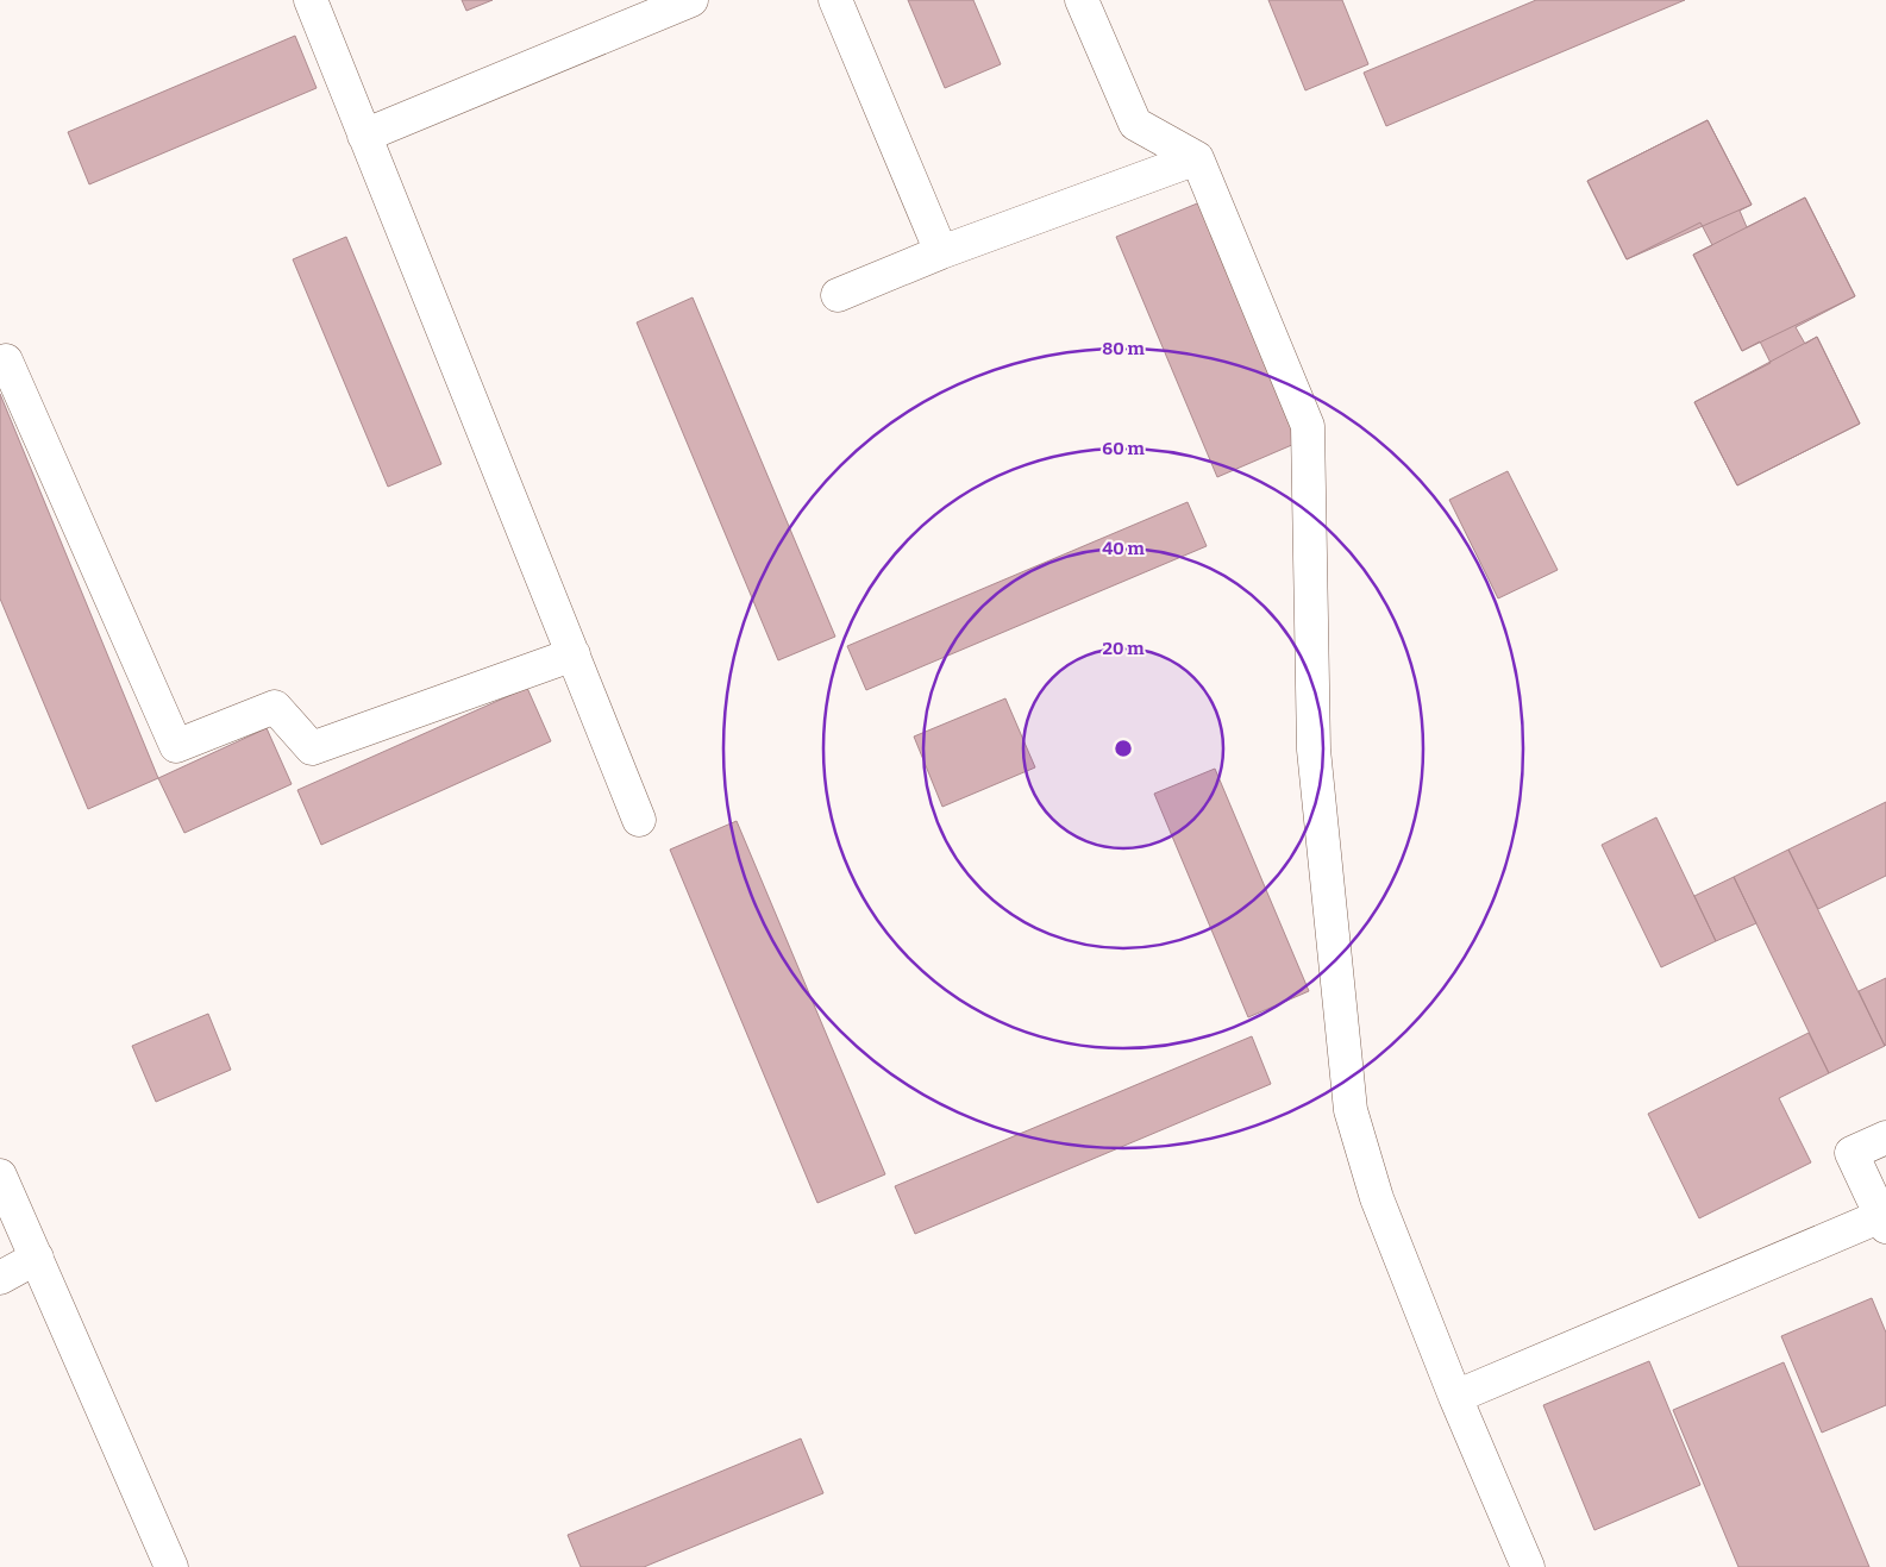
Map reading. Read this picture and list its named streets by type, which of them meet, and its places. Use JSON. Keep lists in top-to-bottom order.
{
  "rings": [
    "80 m",
    "60 m",
    "40 m",
    "20 m"
  ]
}
